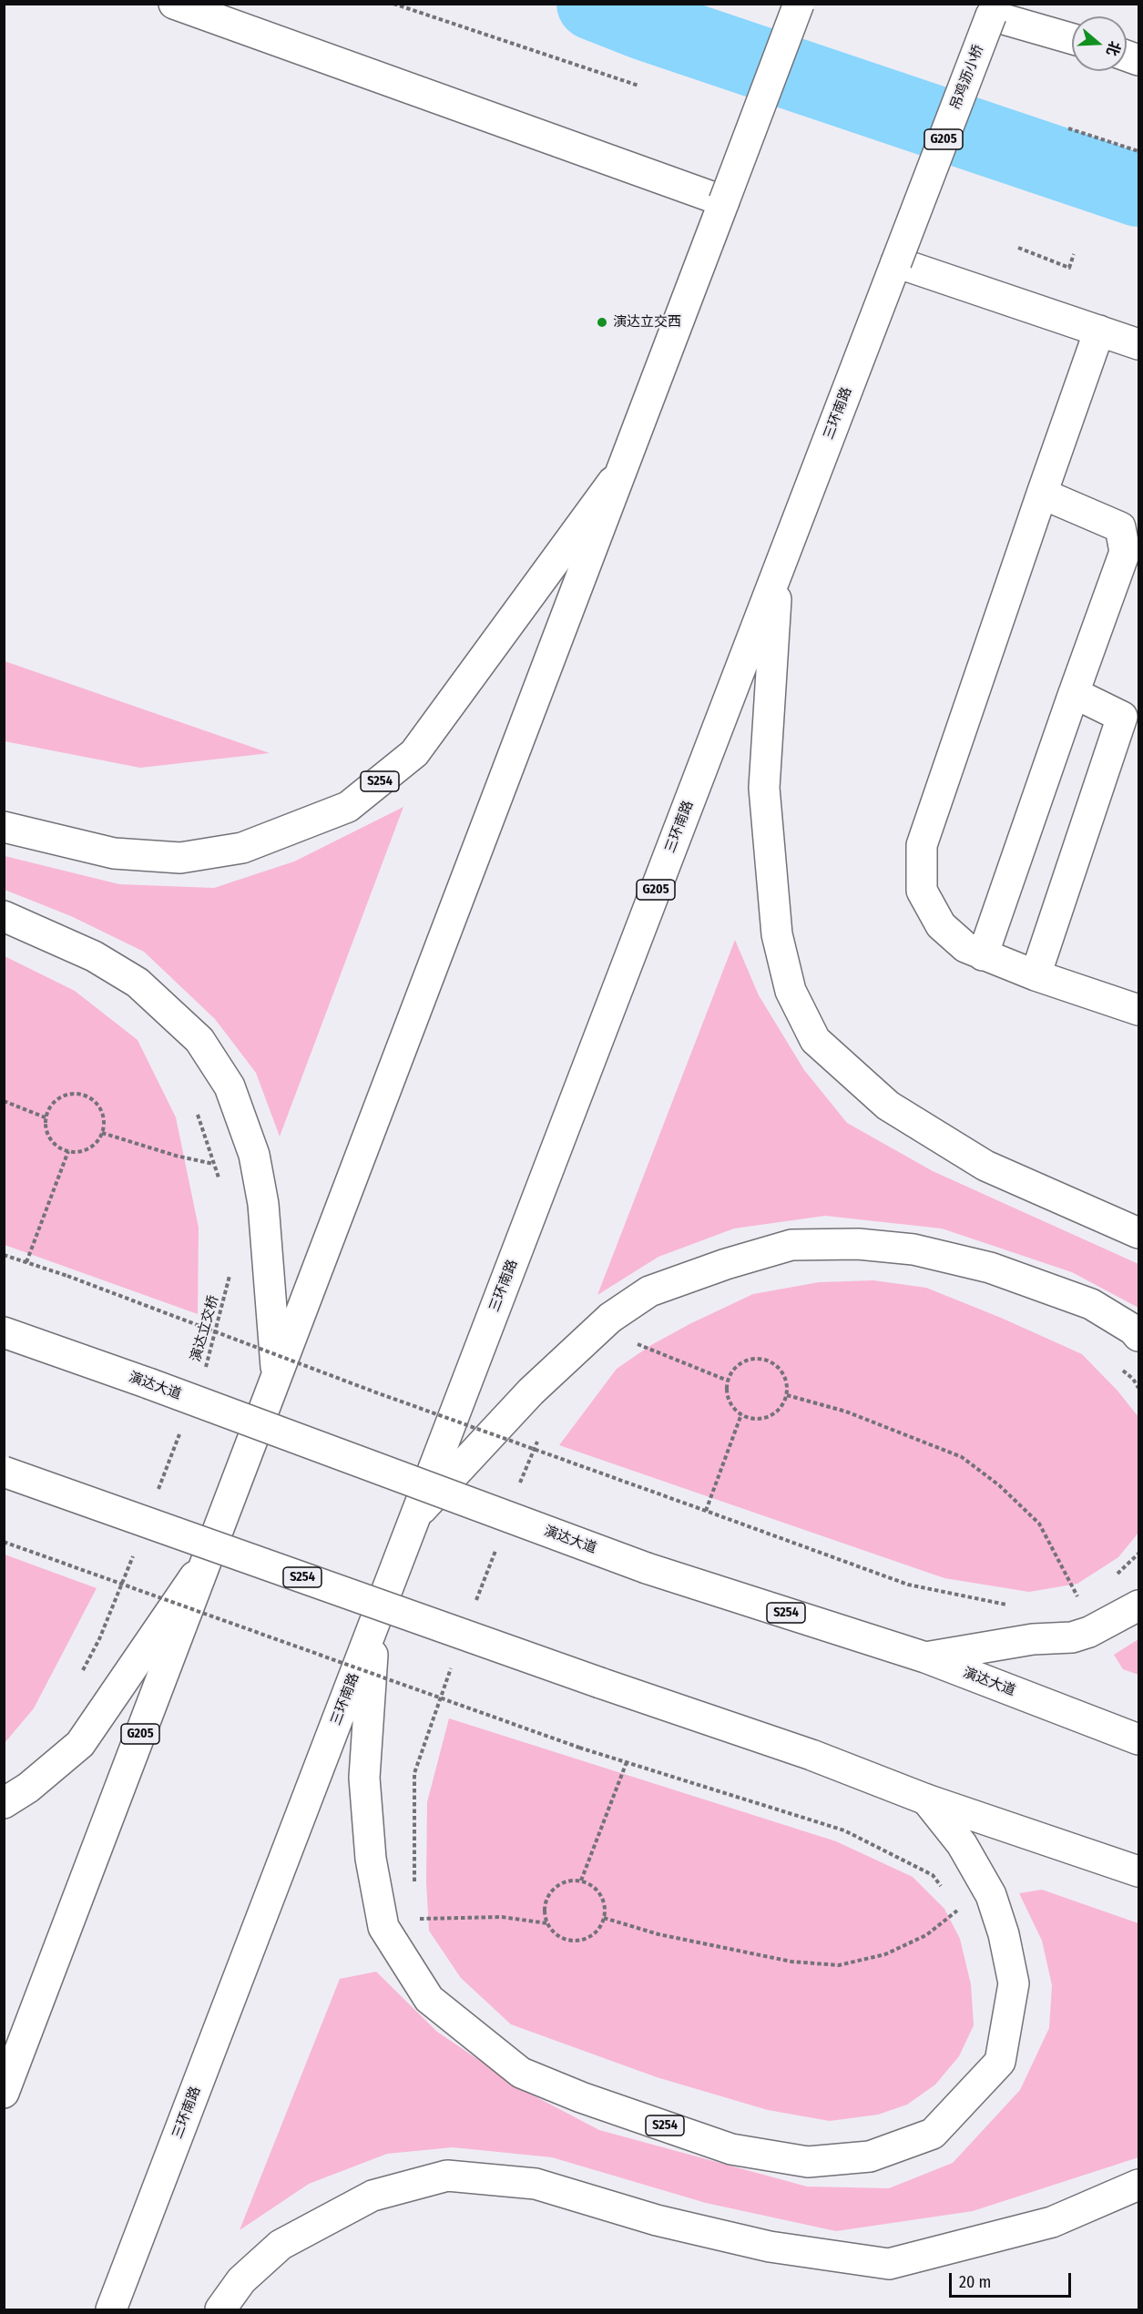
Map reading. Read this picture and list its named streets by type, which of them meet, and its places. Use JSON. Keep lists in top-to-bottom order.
{
  "streets": {
    "main road": [
      "吊鸡沥小桥",
      "G205",
      "三环南路",
      "S254",
      "演达大道"
    ],
    "path": ["演达立交桥"]
  },
  "crossings": [
    ["吊鸡沥小桥", "三环南路"],
    ["G205", "S254"],
    ["三环南路", "S254"]
  ],
  "places": ["演达立交西"],
  "scale_bar": "20 m",
  "north": "right"
}
